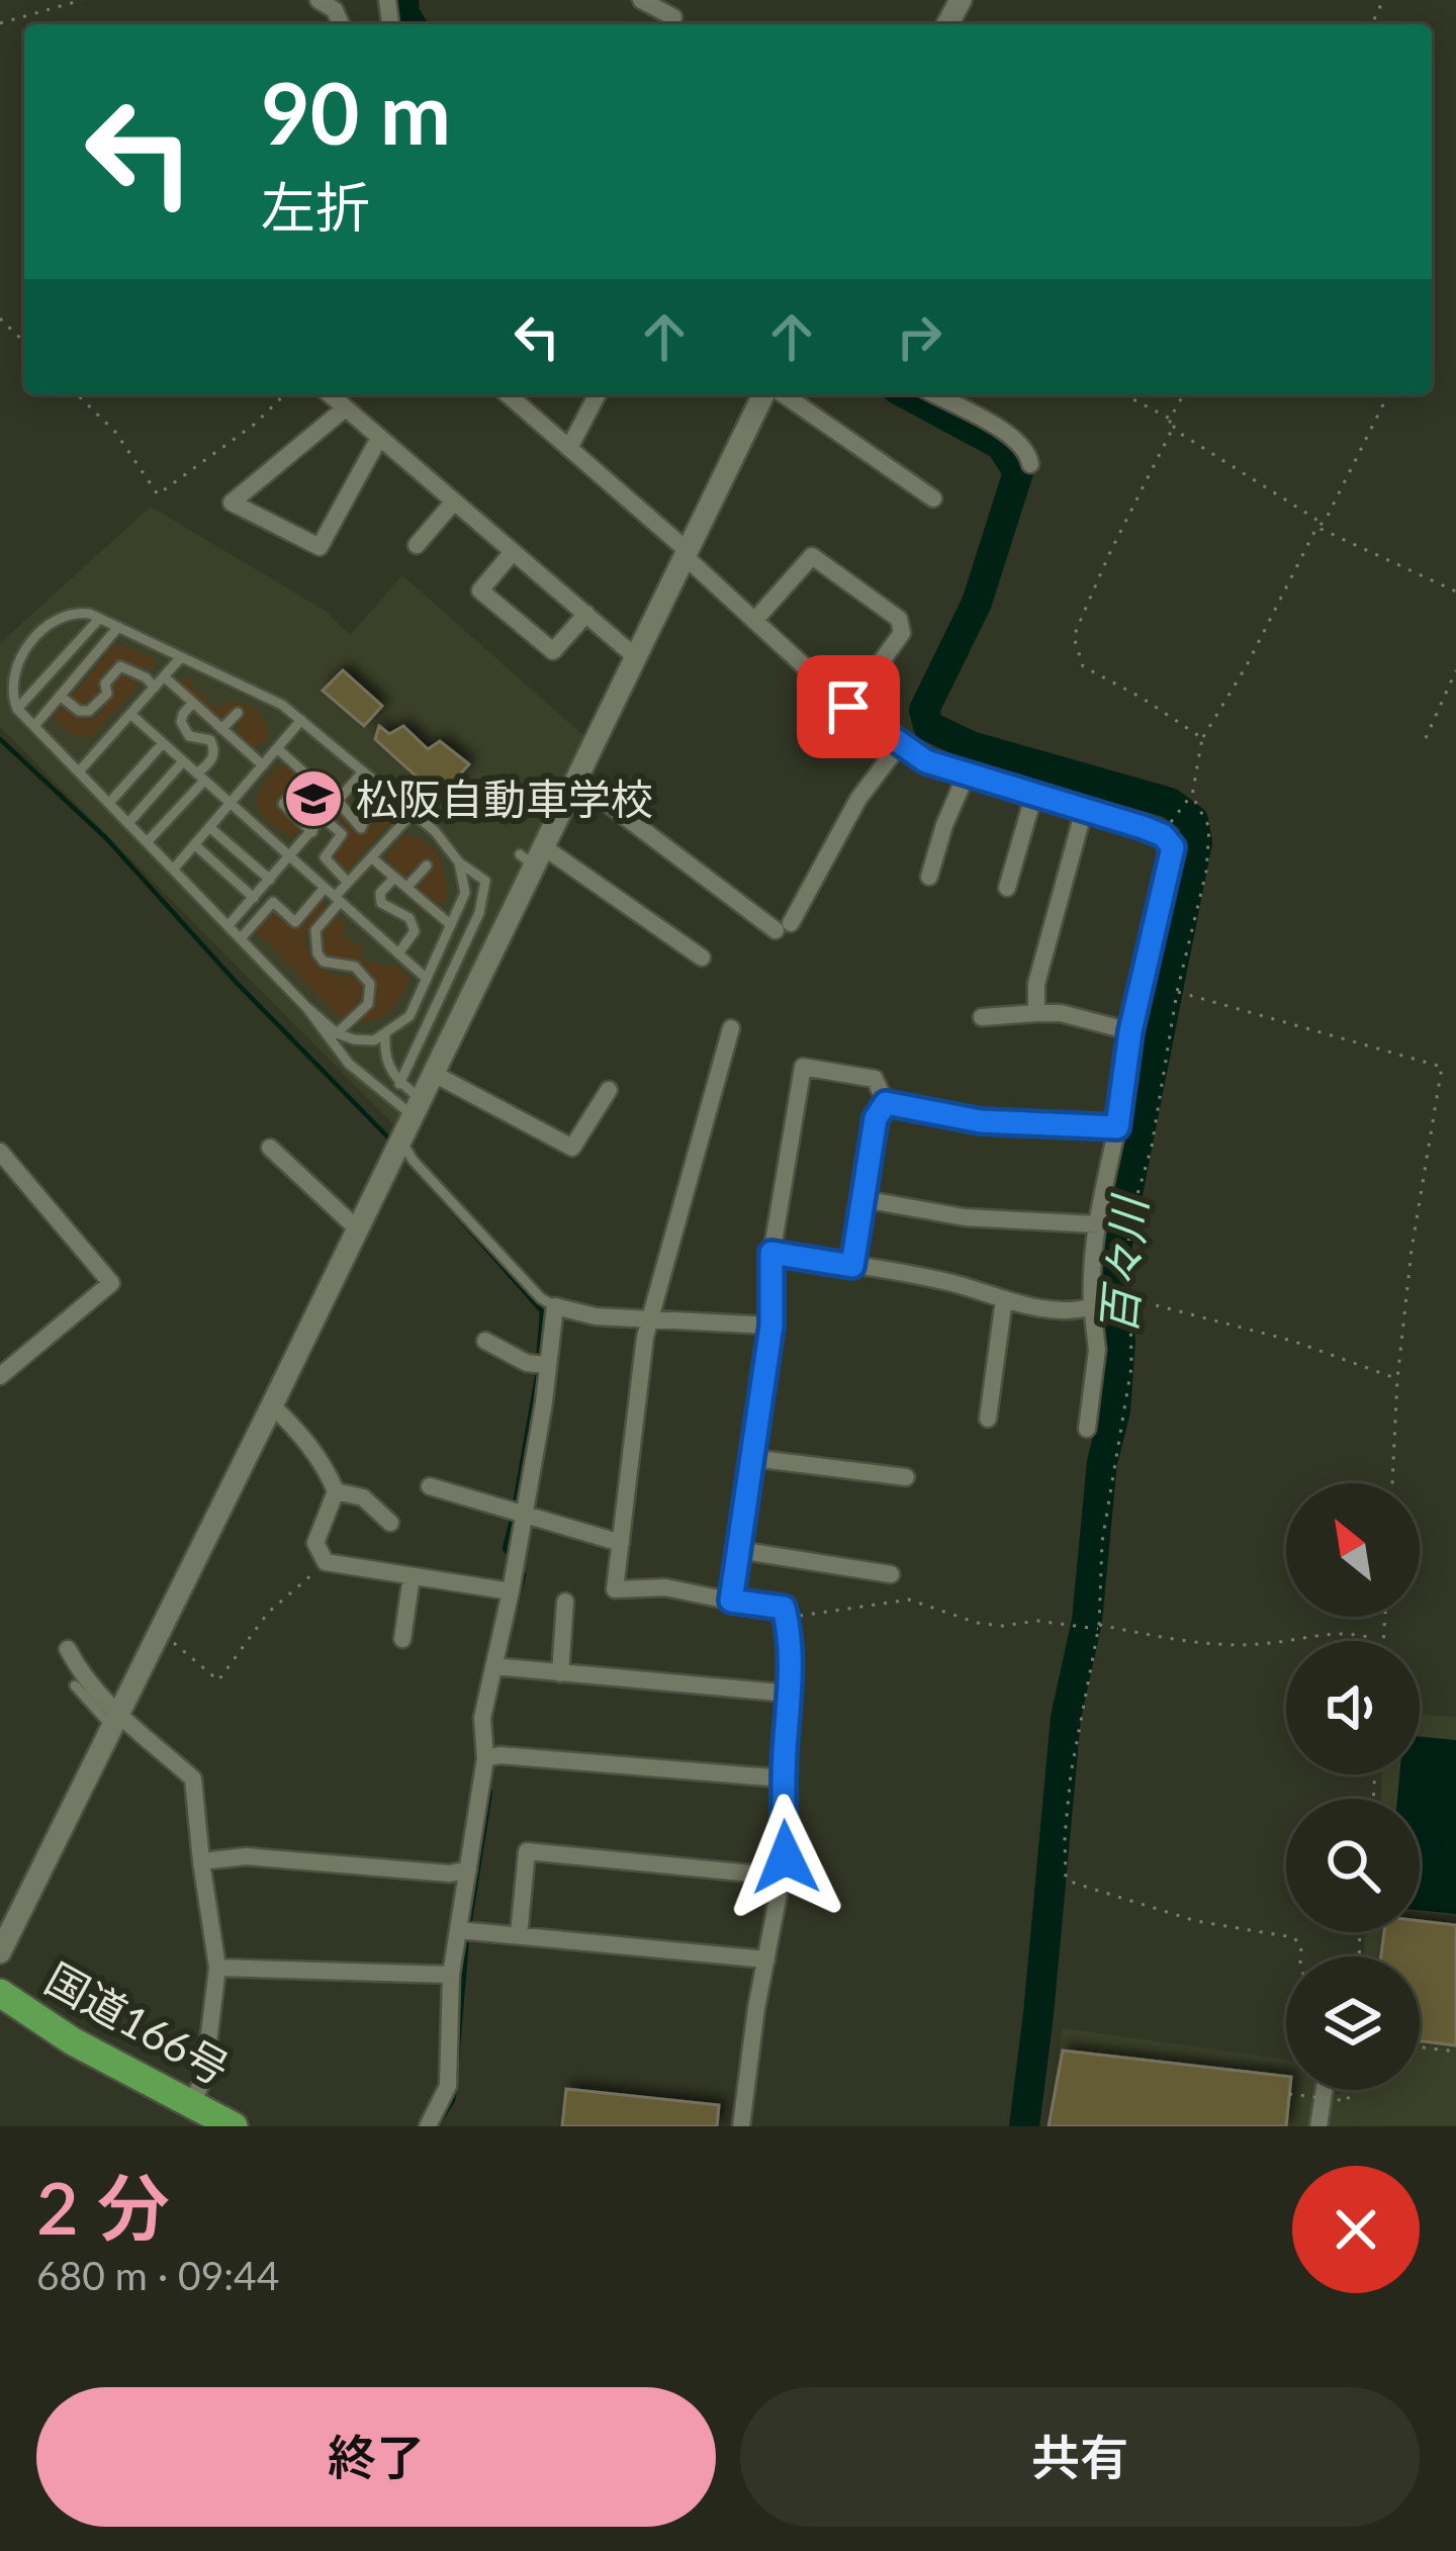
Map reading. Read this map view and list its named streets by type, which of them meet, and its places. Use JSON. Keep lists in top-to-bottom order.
{
  "streets": {
    "highway": ["国道166号"]
  },
  "water": ["百々川"],
  "places": {
    "school or university": ["松阪自動車学校"]
  },
  "north": "top left",
  "page": {
    "turn": ["90 m", "左折"],
    "heading": ["2 分", "680 m · 09:44"],
    "buttons": ["終了", "共有"]
  }
}
